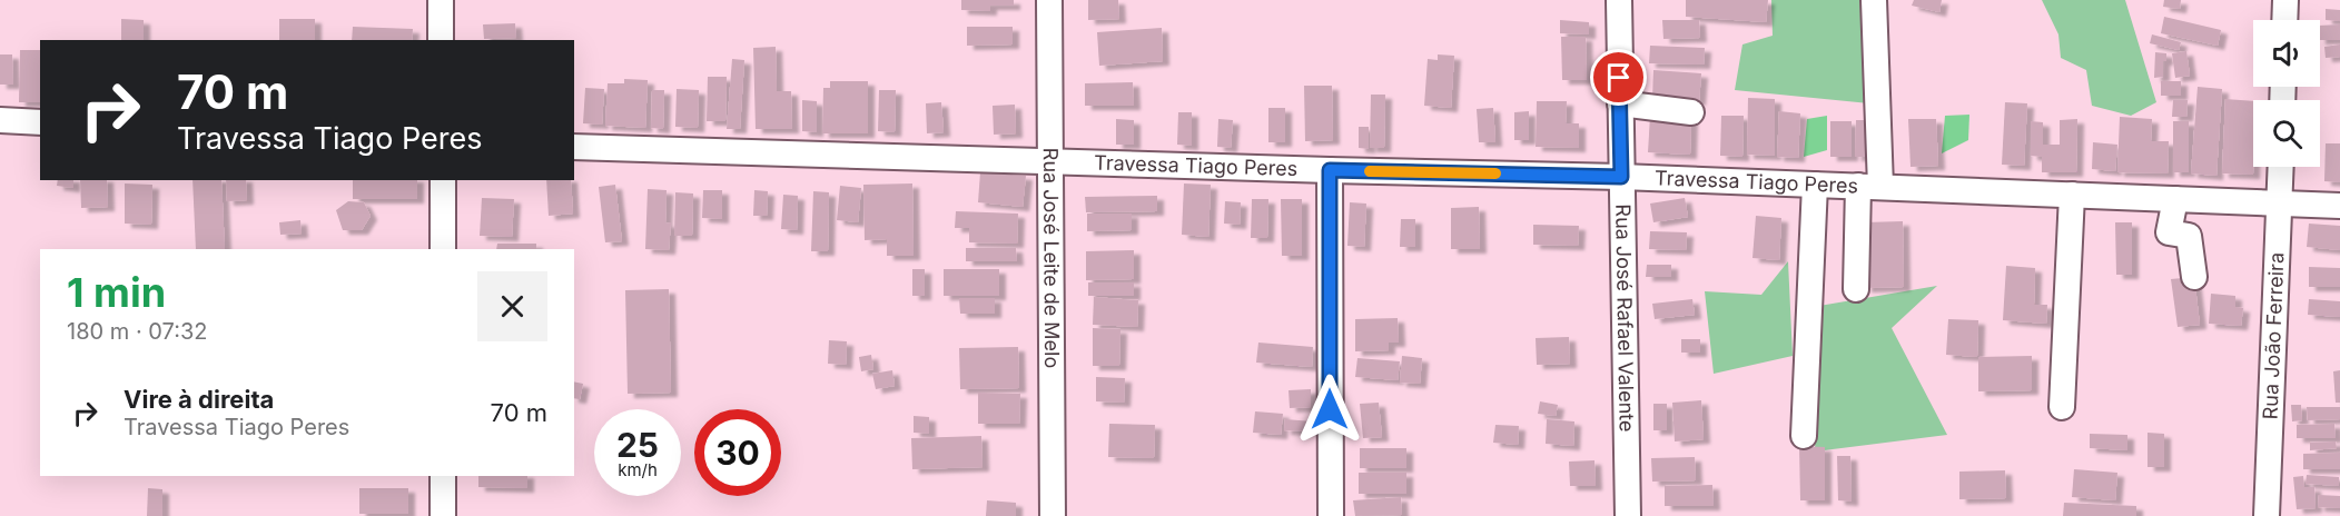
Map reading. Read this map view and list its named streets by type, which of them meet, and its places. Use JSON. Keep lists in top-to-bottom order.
{
  "streets": {
    "street": [
      "Travessa Tiago Peres",
      "Rua José Leite de Melo",
      "Rua José Rafael Valente",
      "Rua João Ferreira"
    ]
  },
  "crossings": [
    ["Travessa Tiago Peres", "Rua José Leite de Melo"],
    ["Travessa Tiago Peres", "Rua José Rafael Valente"],
    ["Travessa Tiago Peres", "Rua João Ferreira"]
  ],
  "page": {
    "turn": ["70 m", "Travessa Tiago Peres"],
    "heading": ["1 min", "180 m · 07:32"],
    "list": [
      {
        "name": "Vire à direita",
        "note": "Travessa Tiago Peres",
        "value": "70 m"
      }
    ],
    "speed": "25 km/h",
    "limit": "30"
  }
}
